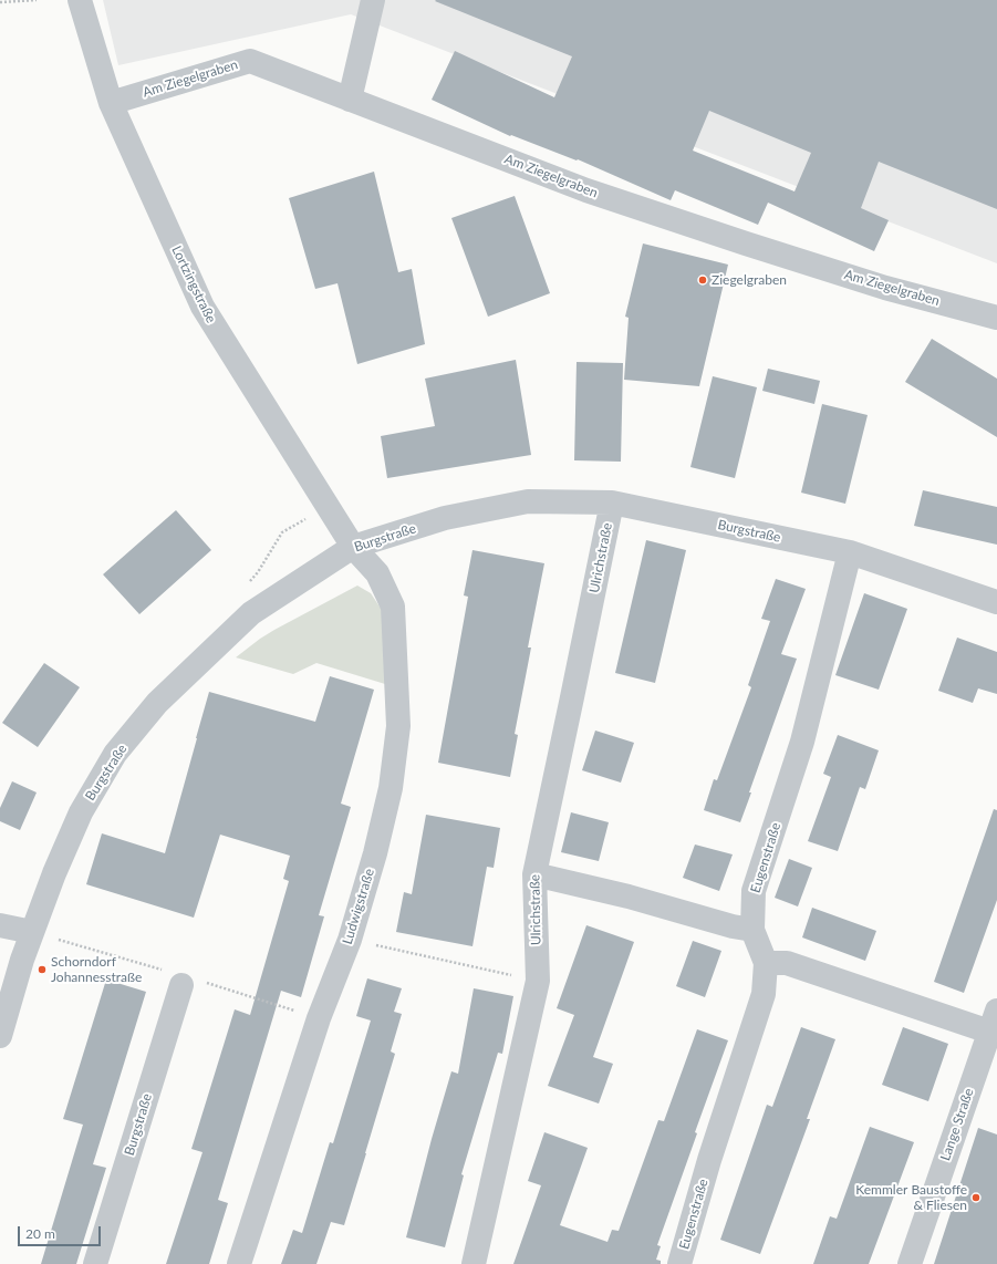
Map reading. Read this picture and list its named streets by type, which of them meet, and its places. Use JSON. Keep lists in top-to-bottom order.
{
  "streets": {
    "street": [
      "Am Ziegelgraben",
      "Lortzingstraße",
      "Burgstraße",
      "Ulrichstraße",
      "Eugenstraße",
      "Ludwigstraße",
      "Lange Straße"
    ]
  },
  "crossings": [
    ["Am Ziegelgraben", "Lortzingstraße"],
    ["Lortzingstraße", "Burgstraße"],
    ["Lortzingstraße", "Ludwigstraße"],
    ["Burgstraße", "Ulrichstraße"],
    ["Burgstraße", "Eugenstraße"],
    ["Burgstraße", "Ludwigstraße"]
  ],
  "places": ["Ziegelgraben", "Schorndorf Johannesstraße", "Kemmler Baustoffe & Fliesen"],
  "scale_bar": "20 m"
}
